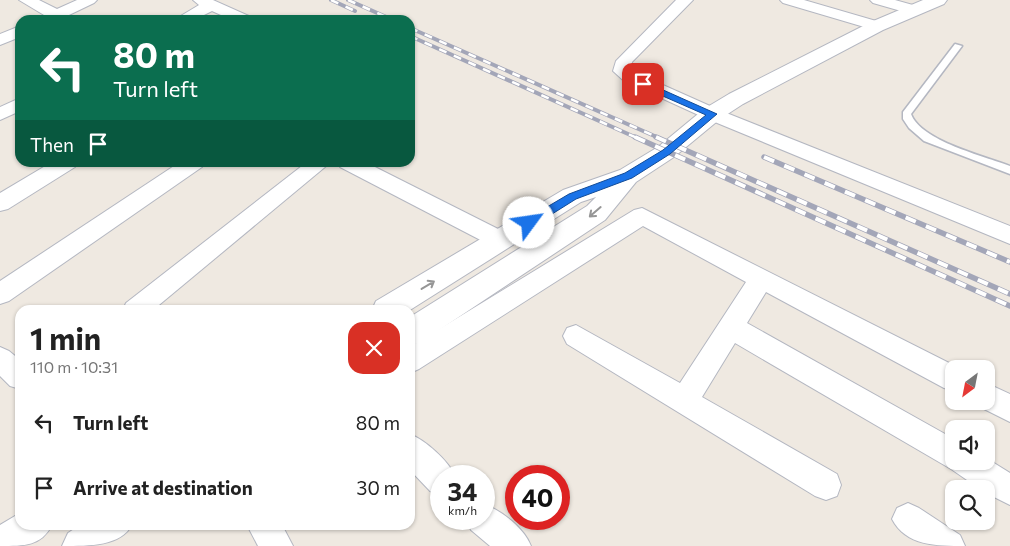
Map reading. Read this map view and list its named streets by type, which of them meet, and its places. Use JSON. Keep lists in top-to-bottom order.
{
  "north": "bottom left",
  "page": {
    "turn": ["80 m", "Turn left"],
    "then": "Then",
    "heading": ["1 min", "110 m · 10:31"],
    "list": [
      {
        "name": "Turn left",
        "value": "80 m"
      },
      {
        "name": "Arrive at destination",
        "value": "30 m"
      }
    ],
    "speed": "34 km/h",
    "limit": "40"
  }
}
